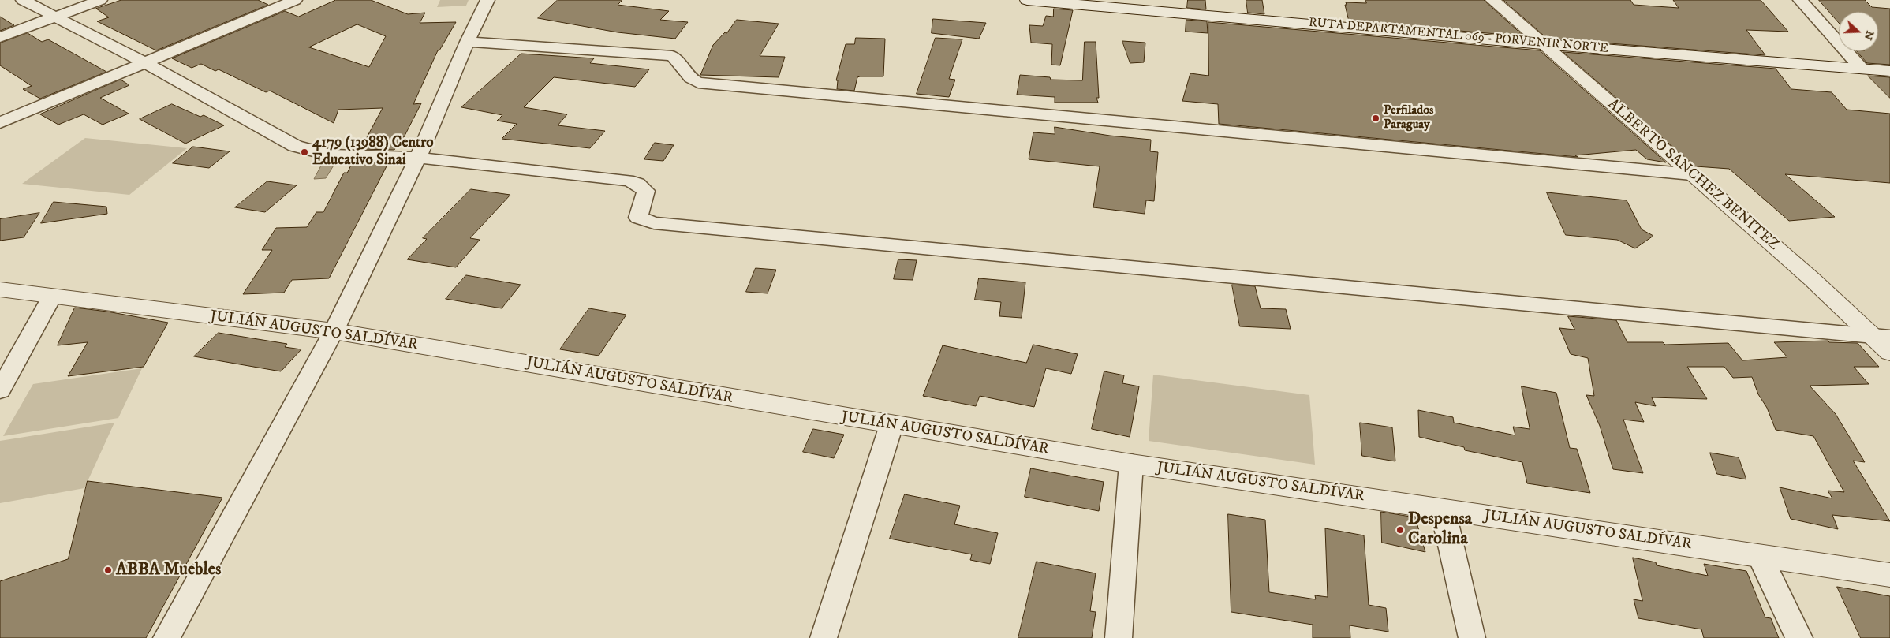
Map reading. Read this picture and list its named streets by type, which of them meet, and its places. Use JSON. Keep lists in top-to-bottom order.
{
  "streets": {
    "street": ["RUTA DEPARTAMENTAL 069 - PORVENIR NORTE", "ALBERTO SANCHEZ BENITEZ", "JULIÁN AUGUSTO SALDÍVAR"]
  },
  "crossings": [
    ["RUTA DEPARTAMENTAL 069 - PORVENIR NORTE", "ALBERTO SANCHEZ BENITEZ"]
  ],
  "places": [
    "Perfilados Paraguay",
    "4179 (13988) Centro Educativo Sinai",
    "Despensa Carolina",
    "ABBA Muebles"
  ],
  "north": "right"
}
